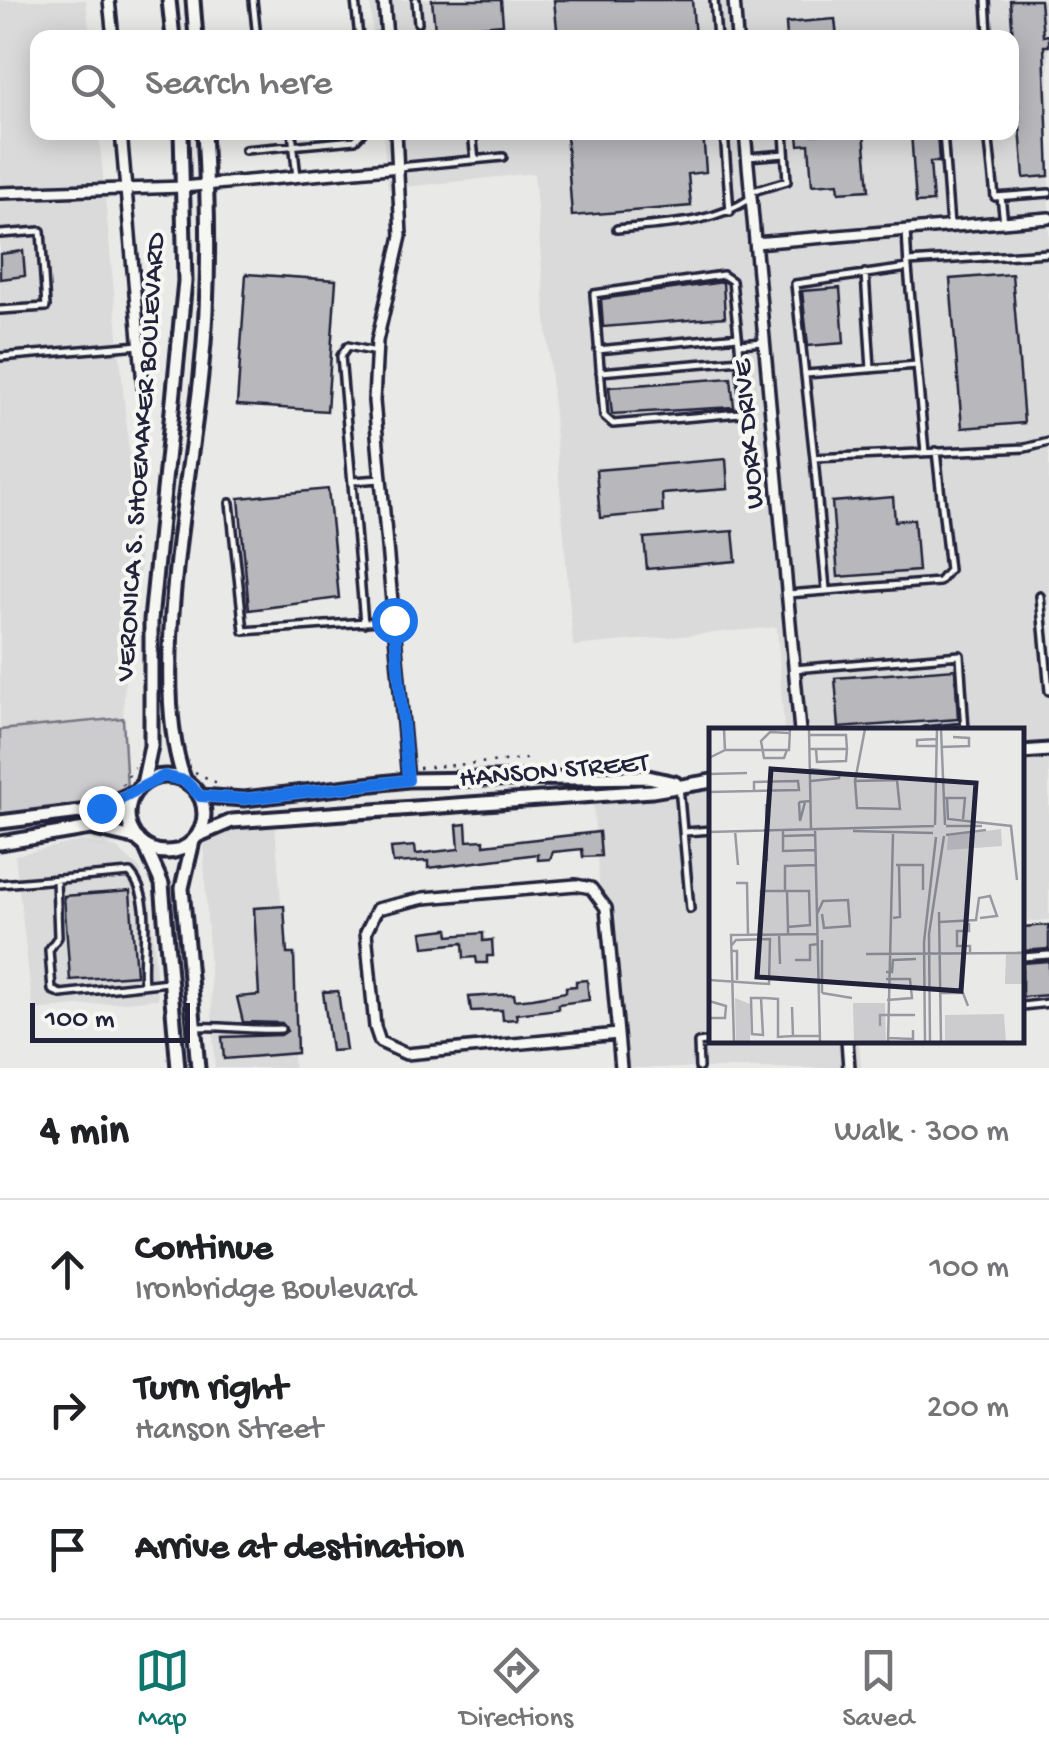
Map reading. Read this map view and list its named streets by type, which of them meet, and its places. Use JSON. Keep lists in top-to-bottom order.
{
  "streets": {
    "street": ["WORK DRIVE", "VERONICA S. SHOEMAKER BOULEVARD", "HANSON STREET"]
  },
  "crossings": [
    ["VERONICA S. SHOEMAKER BOULEVARD", "HANSON STREET"]
  ],
  "scale_bar": "100 m",
  "page": {
    "search": "Search here",
    "scale": "100 m",
    "heading": ["4 min", "Walk · 300 m"],
    "list": [
      ["Continue", "Ironbridge Boulevard", "100 m"],
      ["Turn right", "Hanson Street", "200 m"],
      "Arrive at destination"
    ],
    "nav": ["Map", "Directions", "Saved"]
  }
}
